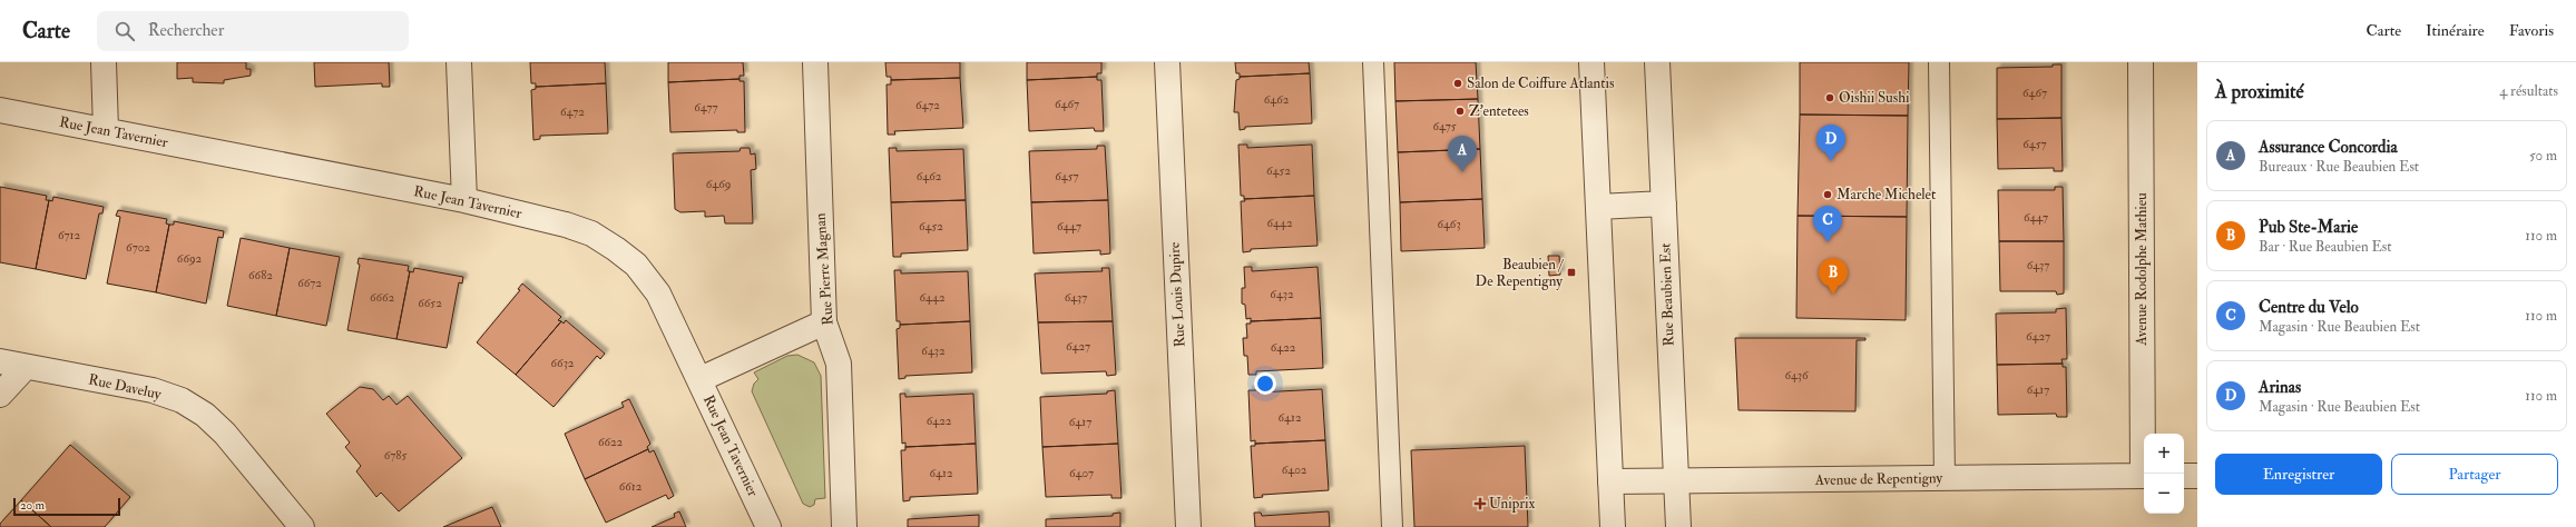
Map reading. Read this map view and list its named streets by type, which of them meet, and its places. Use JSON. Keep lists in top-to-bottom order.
{
  "streets": {
    "street": [
      "Rue Jean Tavernier",
      "Rue Pierre Magnan",
      "Avenue Rodolphe Mathieu",
      "Rue Louis Dupire",
      "Rue Beaubien Est",
      "Rue Daveluy",
      "Avenue de Repentigny"
    ]
  },
  "crossings": [
    ["Rue Beaubien Est", "Avenue de Repentigny"]
  ],
  "places": {
    "other": [
      "Salon de Coiffure Atlantis",
      "Oishii Sushi",
      "Z'entetees",
      "Marche Michelet"
    ],
    "transit": ["Beaubien / De Repentigny"],
    "health": ["Uniprix"]
  },
  "house_numbers": [
    "6467",
    "6462",
    "6467",
    "6472",
    "6477",
    "6472",
    "6475",
    "6457",
    "6452",
    "6462",
    "6457",
    "6469",
    "6447",
    "6442",
    "6463",
    "6452",
    "6447",
    "6712",
    "6702",
    "6692",
    "6437",
    "6682",
    "6672",
    "6432",
    "6662",
    "6442",
    "6437",
    "6652",
    "6427",
    "6427",
    "6422",
    "6432",
    "6632",
    "6436",
    "6417",
    "6412",
    "6422",
    "6417",
    "6622",
    "6785",
    "6402",
    "6412",
    "6407",
    "6612"
  ],
  "scale_bar": "20 m",
  "page": {
    "header": "Carte",
    "search": "Rechercher",
    "nav": ["Carte", "Itinéraire", "Favoris"],
    "heading": ["À proximité", "4 résultats"],
    "list": [
      {
        "mark": "A",
        "name": "Assurance Concordia",
        "note": "Bureaux · Rue Beaubien Est",
        "value": "50 m"
      },
      {
        "mark": "B",
        "name": "Pub Ste-Marie",
        "note": "Bar · Rue Beaubien Est",
        "value": "110 m"
      },
      {
        "mark": "C",
        "name": "Centre du Velo",
        "note": "Magasin · Rue Beaubien Est",
        "value": "110 m"
      },
      {
        "mark": "D",
        "name": "Arinas",
        "note": "Magasin · Rue Beaubien Est",
        "value": "110 m"
      }
    ],
    "pins": [
      "D",
      "A",
      "C",
      "B"
    ],
    "map_buttons": ["+", "−"],
    "buttons": ["Enregistrer", "Partager"],
    "scale": "20 m"
  }
}
